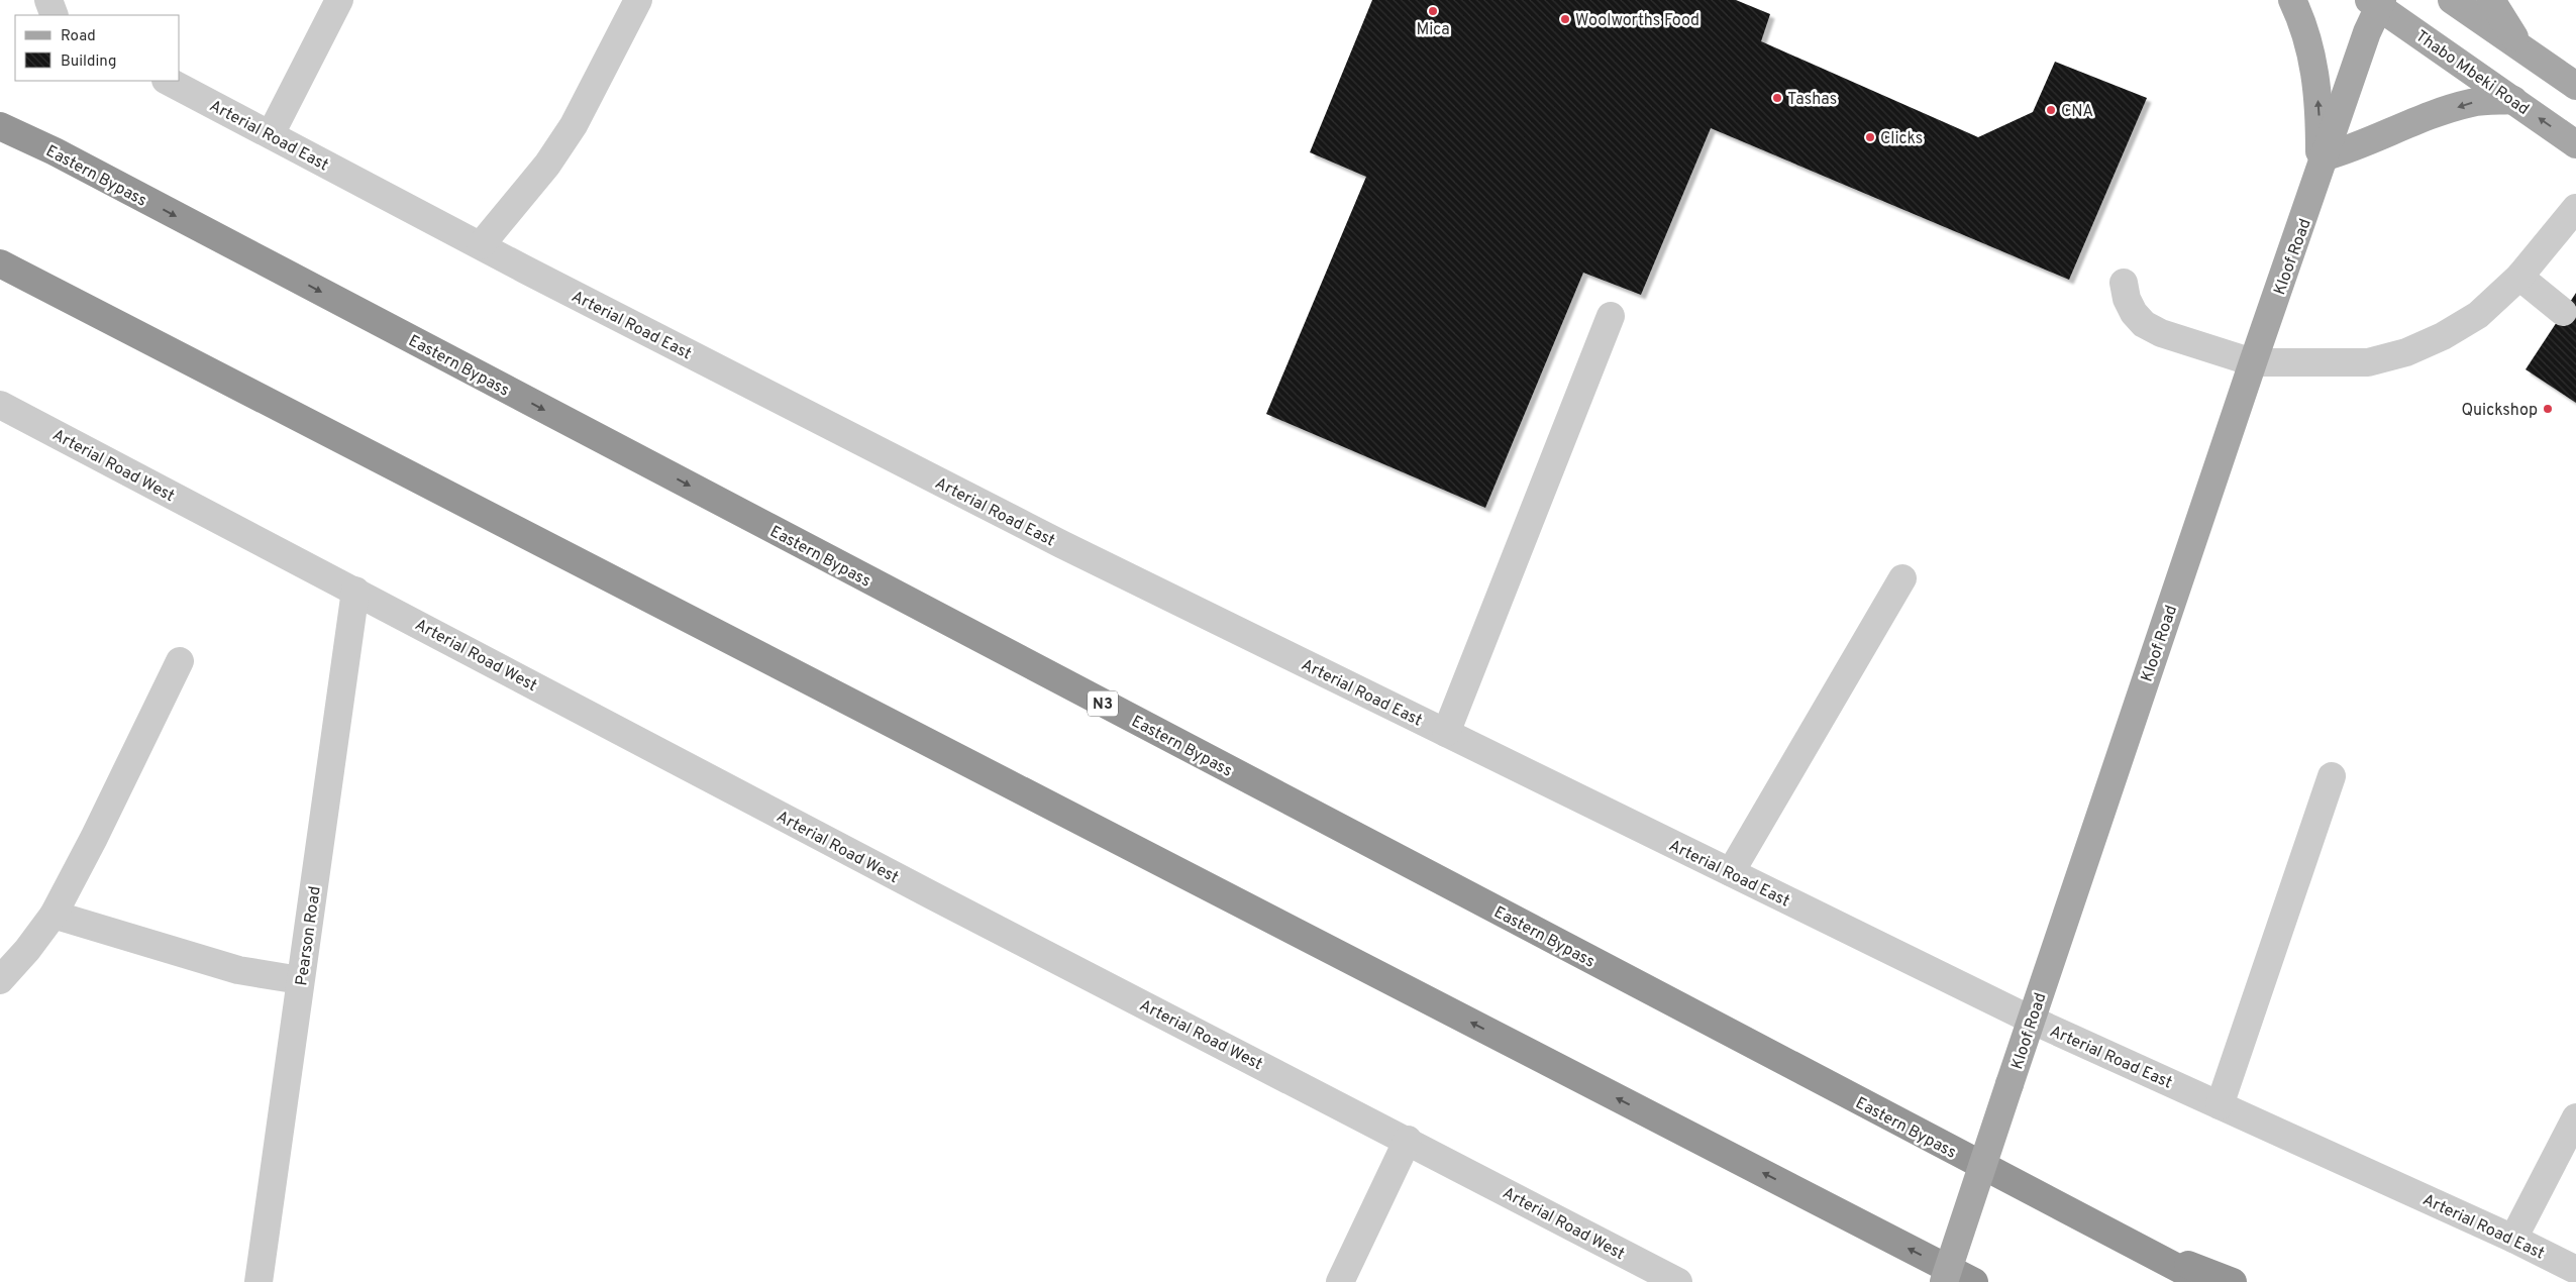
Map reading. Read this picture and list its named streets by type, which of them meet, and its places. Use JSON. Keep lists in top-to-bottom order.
{
  "streets": {
    "highway": ["Eastern Bypass", "N3"],
    "main road": ["Thabo Mbeki Road", "Kloof Road"],
    "street": ["Arterial Road East", "Arterial Road West", "Pearson Road"]
  },
  "crossings": [
    ["Thabo Mbeki Road", "Kloof Road"],
    ["Arterial Road East", "Kloof Road"],
    ["Arterial Road West", "Pearson Road"]
  ],
  "places": [
    "Mica",
    "Woolworths Food",
    "Tashas",
    "CNA",
    "Clicks",
    "Quickshop"
  ],
  "legend": ["Road", "Building"]
}
